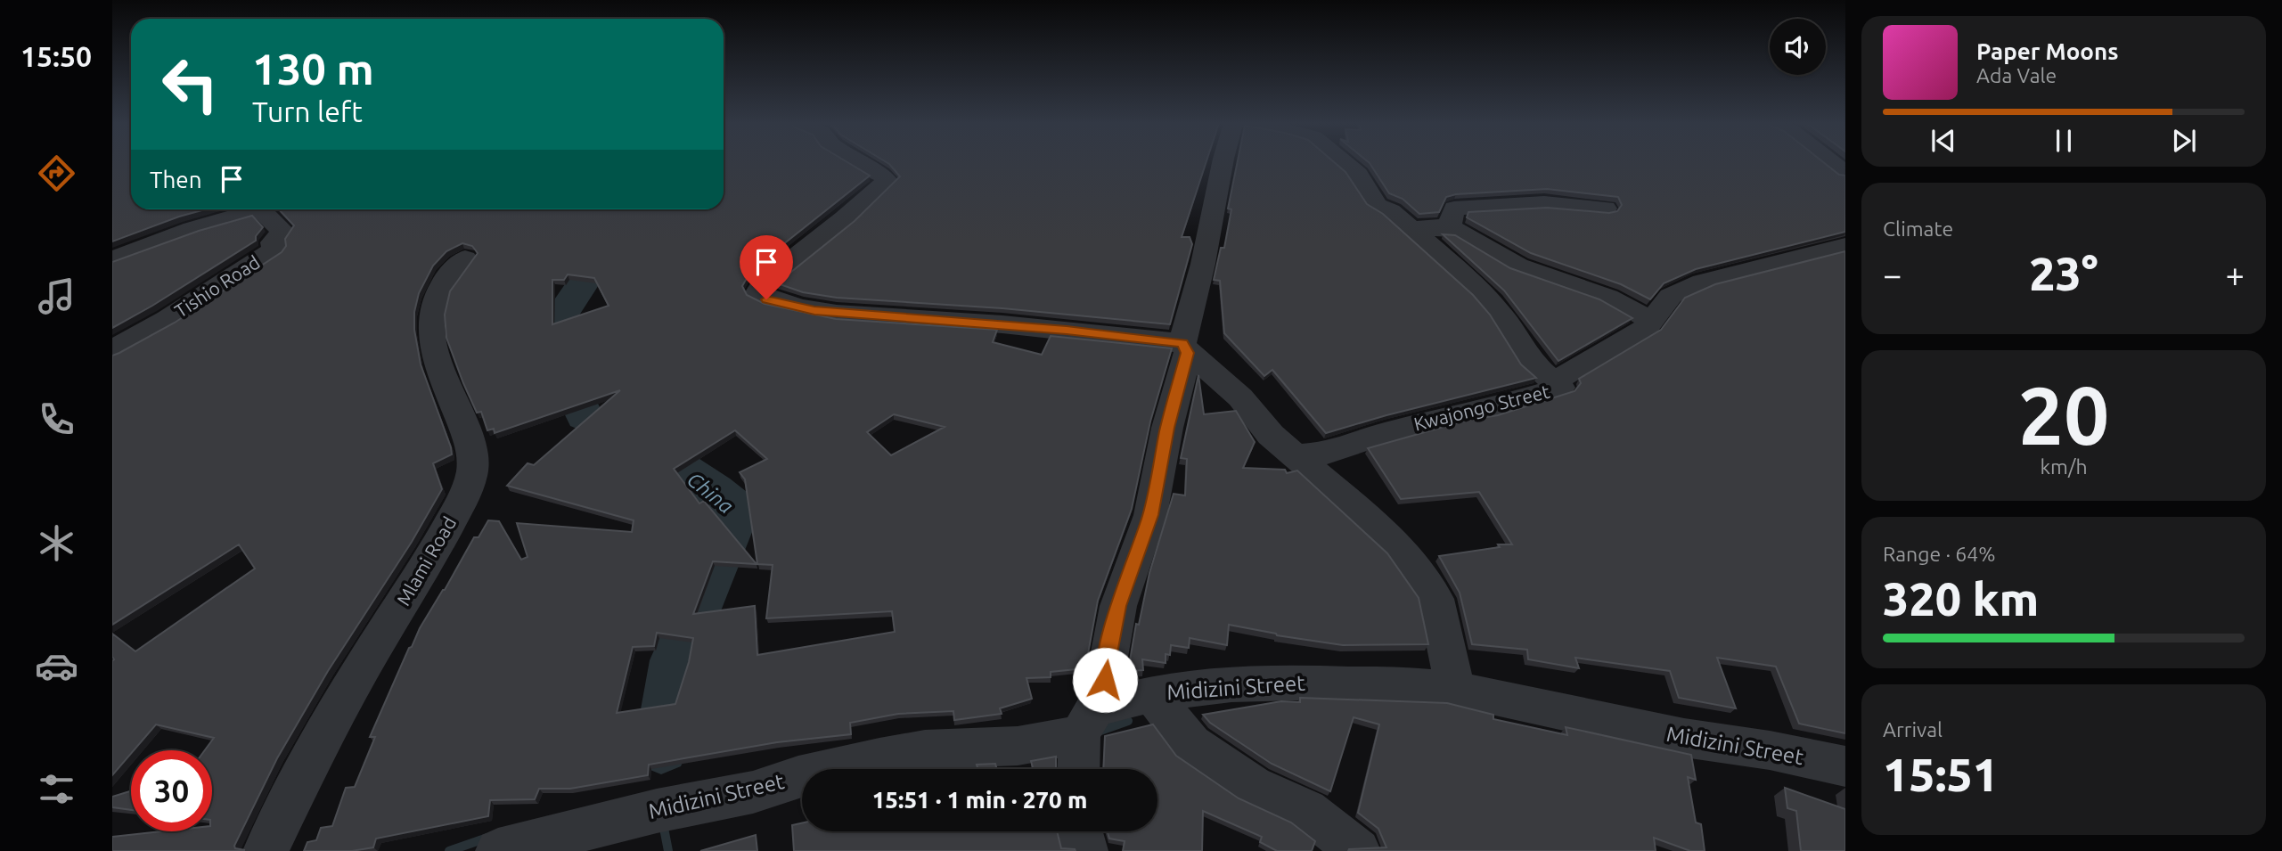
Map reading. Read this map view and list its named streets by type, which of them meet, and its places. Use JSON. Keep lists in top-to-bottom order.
{
  "streets": {
    "street": [
      "Tishio Road",
      "Kwajongo Street",
      "Mlami Road",
      "Midizini Street"
    ]
  },
  "water": ["China"],
  "page": {
    "tabs": "15:50",
    "turn": ["130 m", "Turn left"],
    "song": ["Paper Moons", "Ada Vale"],
    "then": "Then",
    "tile": [
      "Climate",
      ["20", "km/h"],
      ["Range · 64%", "320 km"],
      ["Arrival", "15:51"]
    ],
    "heat": ["−", "23°", "+"],
    "limit": "30",
    "trip": "15:51 · 1 min · 270 m"
  }
}
